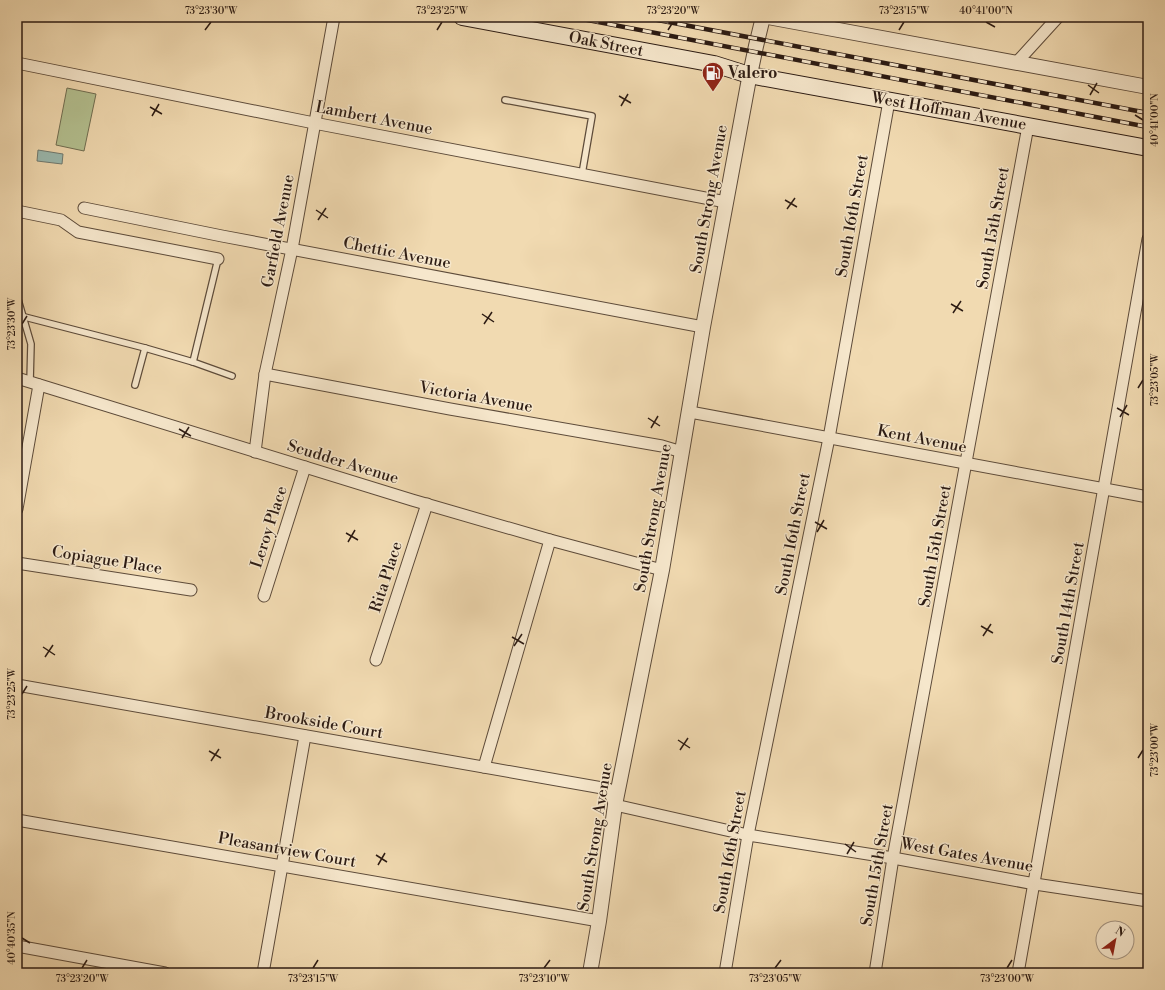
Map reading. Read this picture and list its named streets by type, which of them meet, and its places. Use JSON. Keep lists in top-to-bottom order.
{
  "streets": {
    "main road": ["Oak Street", "West Hoffman Avenue"],
    "street": [
      "Lambert Avenue",
      "South Strong Avenue",
      "South 16th Street",
      "South 15th Street",
      "Garfield Avenue",
      "Chettic Avenue",
      "Victoria Avenue",
      "Kent Avenue",
      "Scudder Avenue",
      "Leroy Place",
      "Copiague Place",
      "Rita Place",
      "South 14th Street",
      "Brookside Court",
      "Pleasantview Court",
      "West Gates Avenue"
    ]
  },
  "crossings": [
    ["Oak Street", "West Hoffman Avenue"],
    ["Oak Street", "South Strong Avenue"],
    ["West Hoffman Avenue", "South Strong Avenue"],
    ["West Hoffman Avenue", "South 16th Street"],
    ["West Hoffman Avenue", "South 15th Street"],
    ["Lambert Avenue", "South Strong Avenue"],
    ["Lambert Avenue", "Garfield Avenue"],
    ["South Strong Avenue", "Chettic Avenue"],
    ["South Strong Avenue", "Victoria Avenue"],
    ["South Strong Avenue", "Kent Avenue"],
    ["South Strong Avenue", "Scudder Avenue"],
    ["South Strong Avenue", "Brookside Court"],
    ["South Strong Avenue", "Pleasantview Court"],
    ["South Strong Avenue", "West Gates Avenue"],
    ["South 16th Street", "Kent Avenue"],
    ["South 16th Street", "West Gates Avenue"],
    ["South 15th Street", "Kent Avenue"],
    ["South 15th Street", "West Gates Avenue"],
    ["Garfield Avenue", "Chettic Avenue"],
    ["Garfield Avenue", "Victoria Avenue"],
    ["Garfield Avenue", "Scudder Avenue"],
    ["Kent Avenue", "South 14th Street"],
    ["Scudder Avenue", "Leroy Place"],
    ["Scudder Avenue", "Rita Place"],
    ["South 14th Street", "West Gates Avenue"],
    ["Brookside Court", "West Gates Avenue"]
  ],
  "places": {
    "fuel station": ["Valero"]
  },
  "north": "top right",
  "coordinates": [
    "73°23'30\"W",
    "73°23'25\"W",
    "73°23'20\"W",
    "73°23'15\"W",
    "40°41'00\"N",
    "73°23'05\"W",
    "73°23'00\"W",
    "40°40'35\"N",
    "73°23'10\"W"
  ]
}
